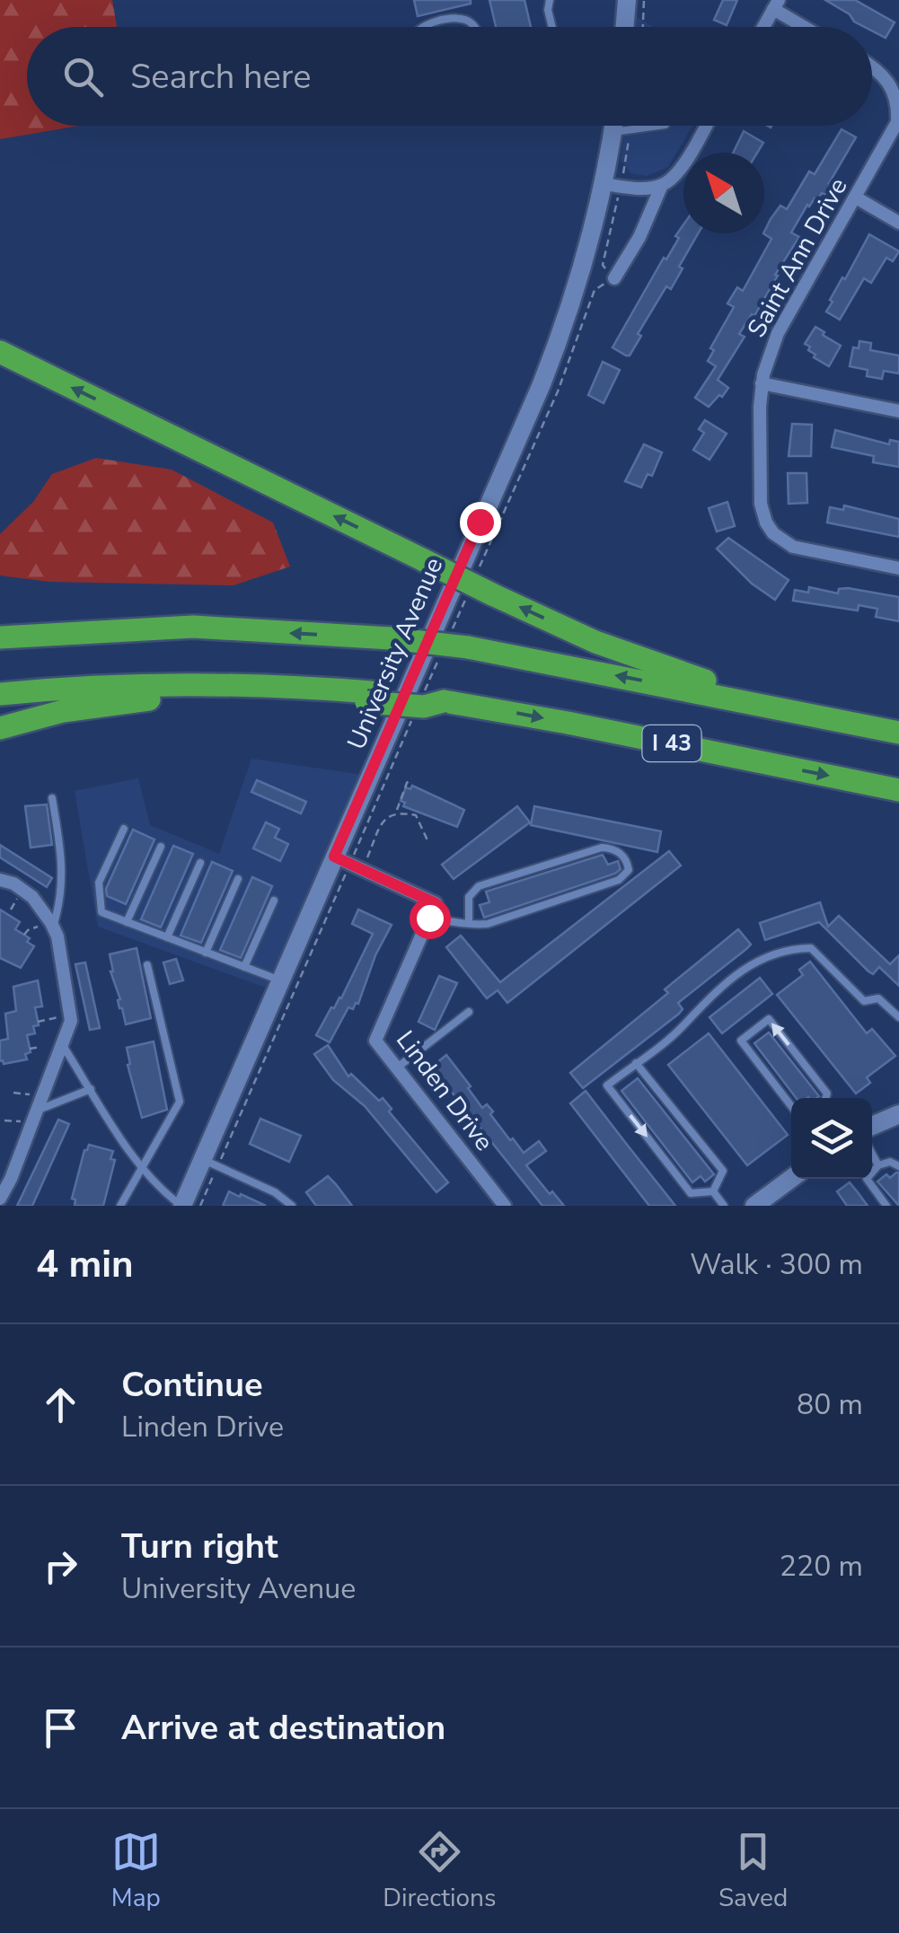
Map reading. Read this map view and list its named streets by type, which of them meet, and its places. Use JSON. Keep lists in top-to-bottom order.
{
  "streets": {
    "highway": ["I 43"],
    "main road": ["University Avenue"],
    "street": ["Saint Ann Drive", "Linden Drive"]
  },
  "north": "top left",
  "page": {
    "search": "Search here",
    "heading": ["4 min", "Walk · 300 m"],
    "list": [
      ["Continue", "Linden Drive", "80 m"],
      ["Turn right", "University Avenue", "220 m"],
      "Arrive at destination"
    ],
    "nav": ["Map", "Directions", "Saved"]
  }
}
